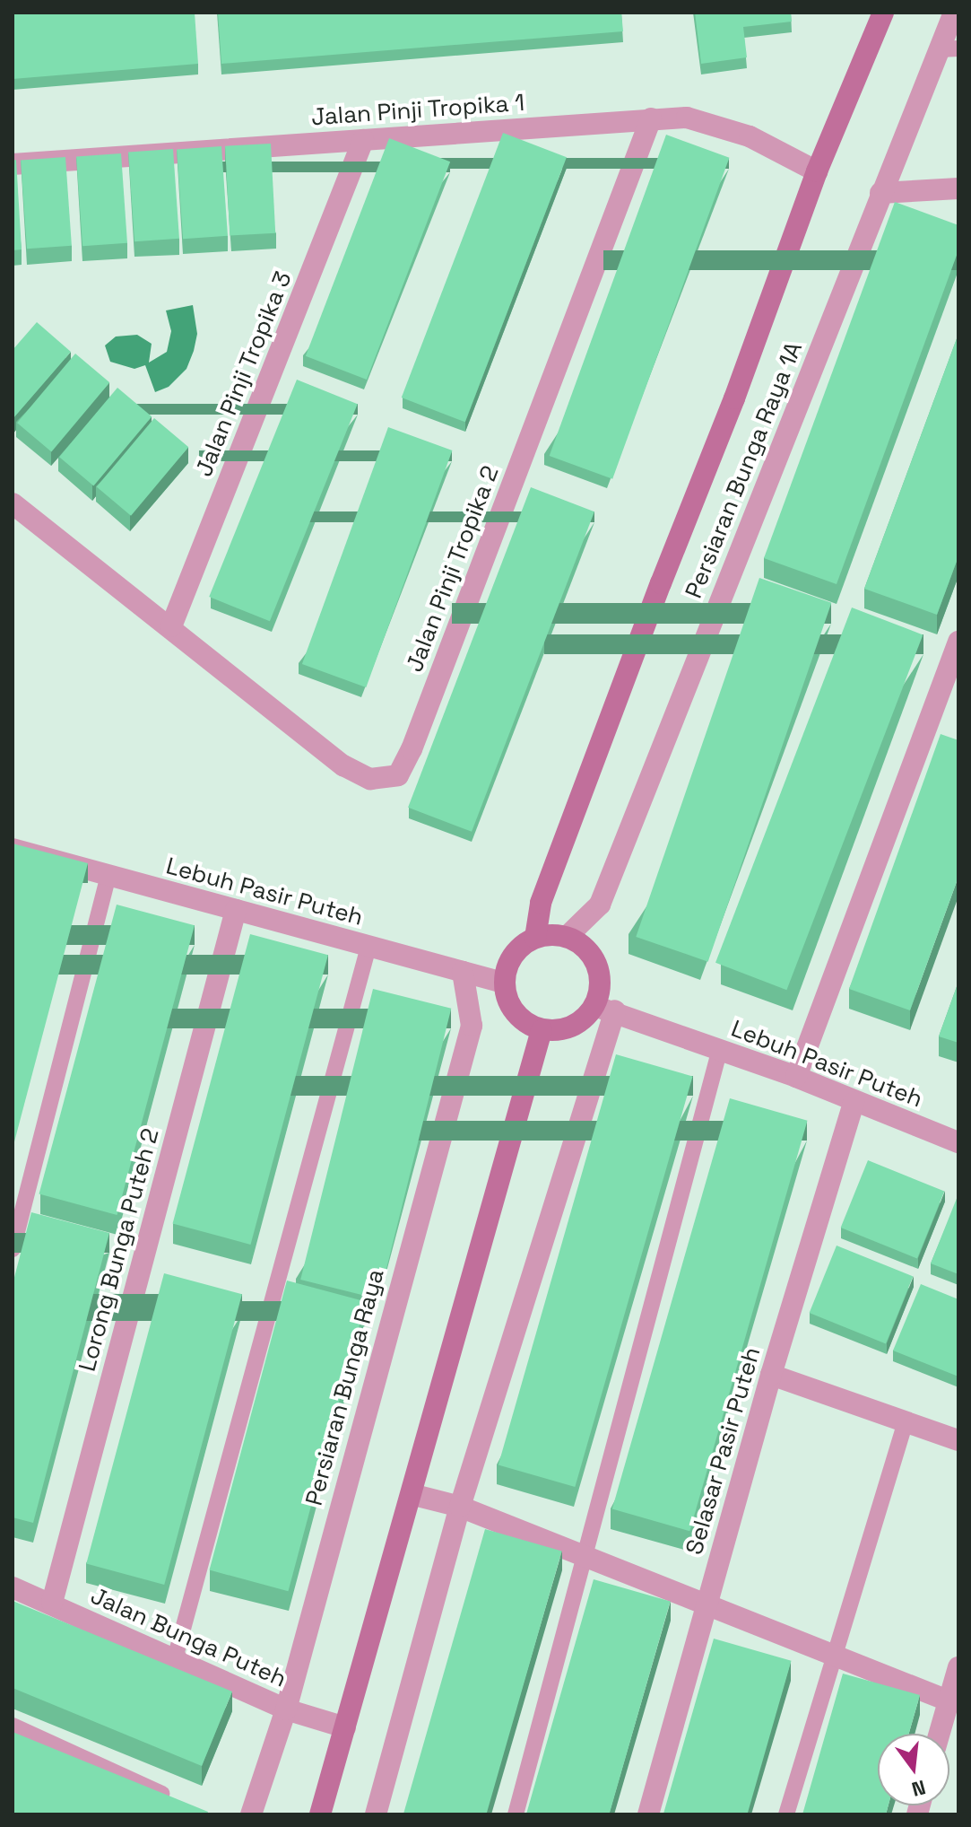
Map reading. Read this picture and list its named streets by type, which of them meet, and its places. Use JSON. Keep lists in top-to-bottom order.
{
  "streets": {
    "street": [
      "Jalan Pinji Tropika 1",
      "Jalan Pinji Tropika 3",
      "Persiaran Bunga Raya 1A",
      "Jalan Pinji Tropika 2",
      "Lebuh Pasir Puteh",
      "Lorong Bunga Puteh 2",
      "Persiaran Bunga Raya",
      "Selasar Pasir Puteh",
      "Jalan Bunga Puteh"
    ]
  },
  "crossings": [
    ["Jalan Pinji Tropika 1", "Jalan Pinji Tropika 3"],
    ["Jalan Pinji Tropika 1", "Jalan Pinji Tropika 2"],
    ["Jalan Pinji Tropika 3", "Jalan Pinji Tropika 2"],
    ["Persiaran Bunga Raya 1A", "Lebuh Pasir Puteh"],
    ["Lebuh Pasir Puteh", "Lorong Bunga Puteh 2"],
    ["Lebuh Pasir Puteh", "Persiaran Bunga Raya"],
    ["Lebuh Pasir Puteh", "Selasar Pasir Puteh"],
    ["Lorong Bunga Puteh 2", "Jalan Bunga Puteh"],
    ["Persiaran Bunga Raya", "Jalan Bunga Puteh"]
  ],
  "north": "bottom"
}
